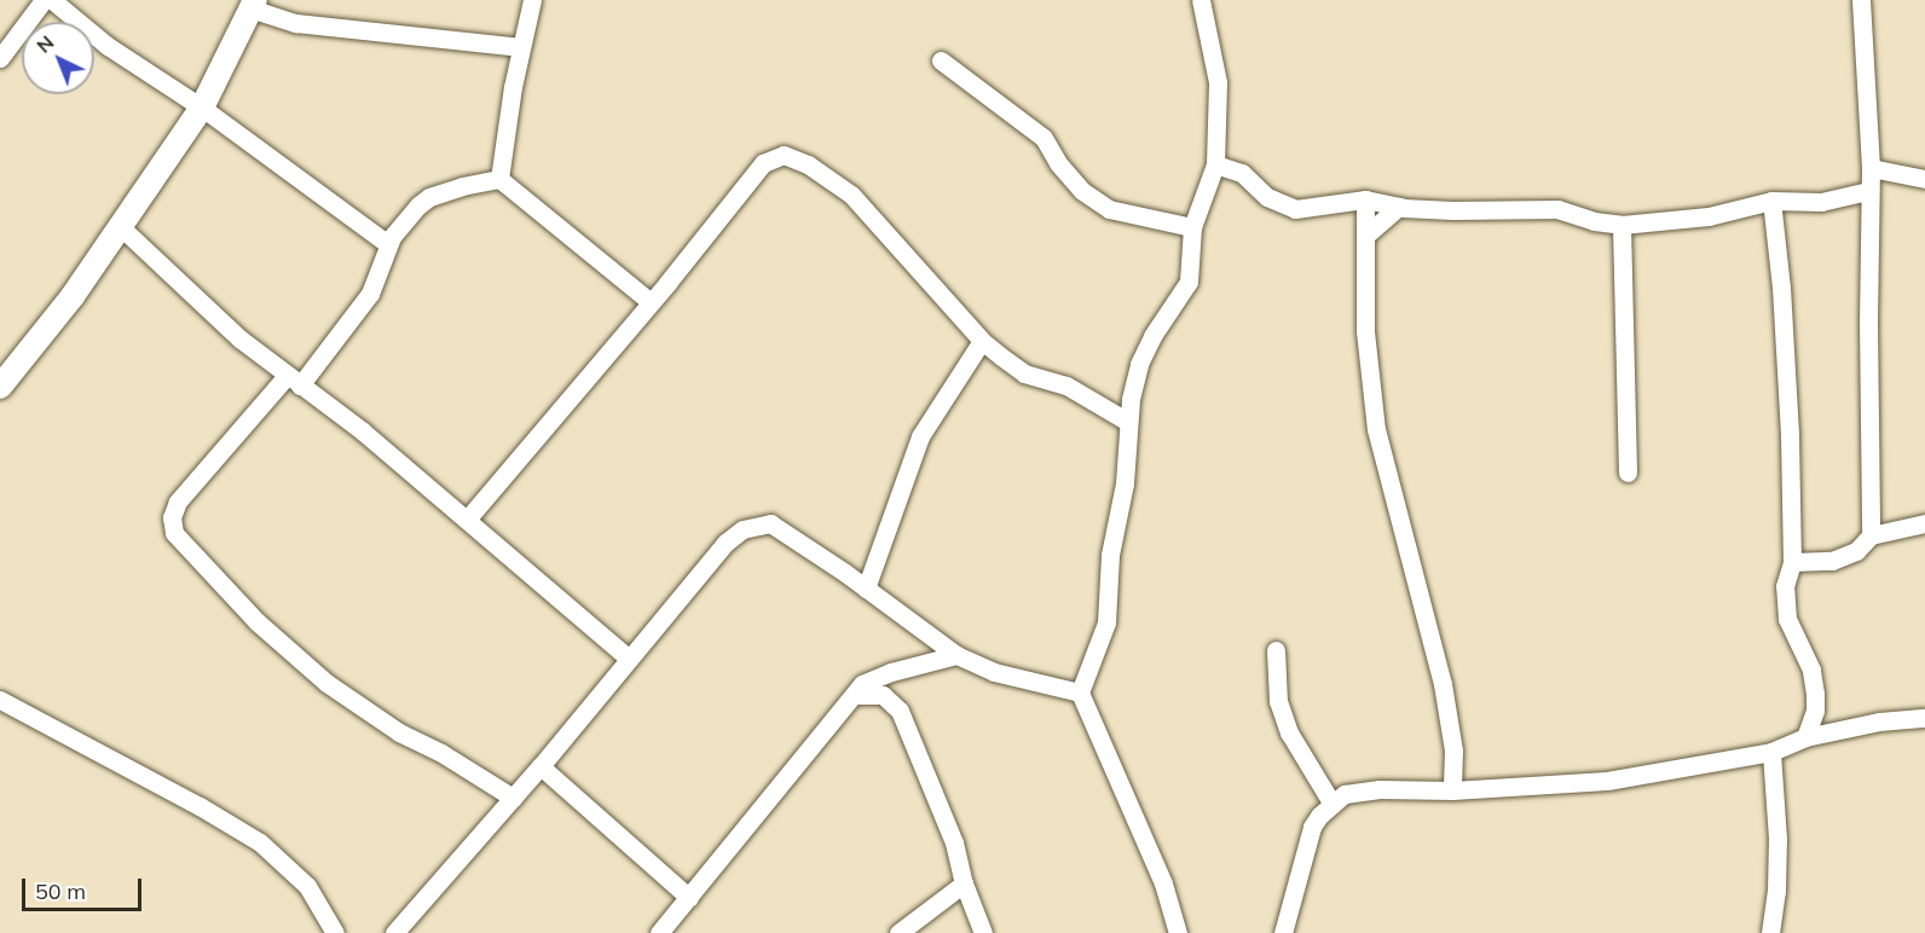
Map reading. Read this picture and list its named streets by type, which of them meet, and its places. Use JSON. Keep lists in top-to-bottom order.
{
  "scale_bar": "50 m",
  "north": "top left"
}
